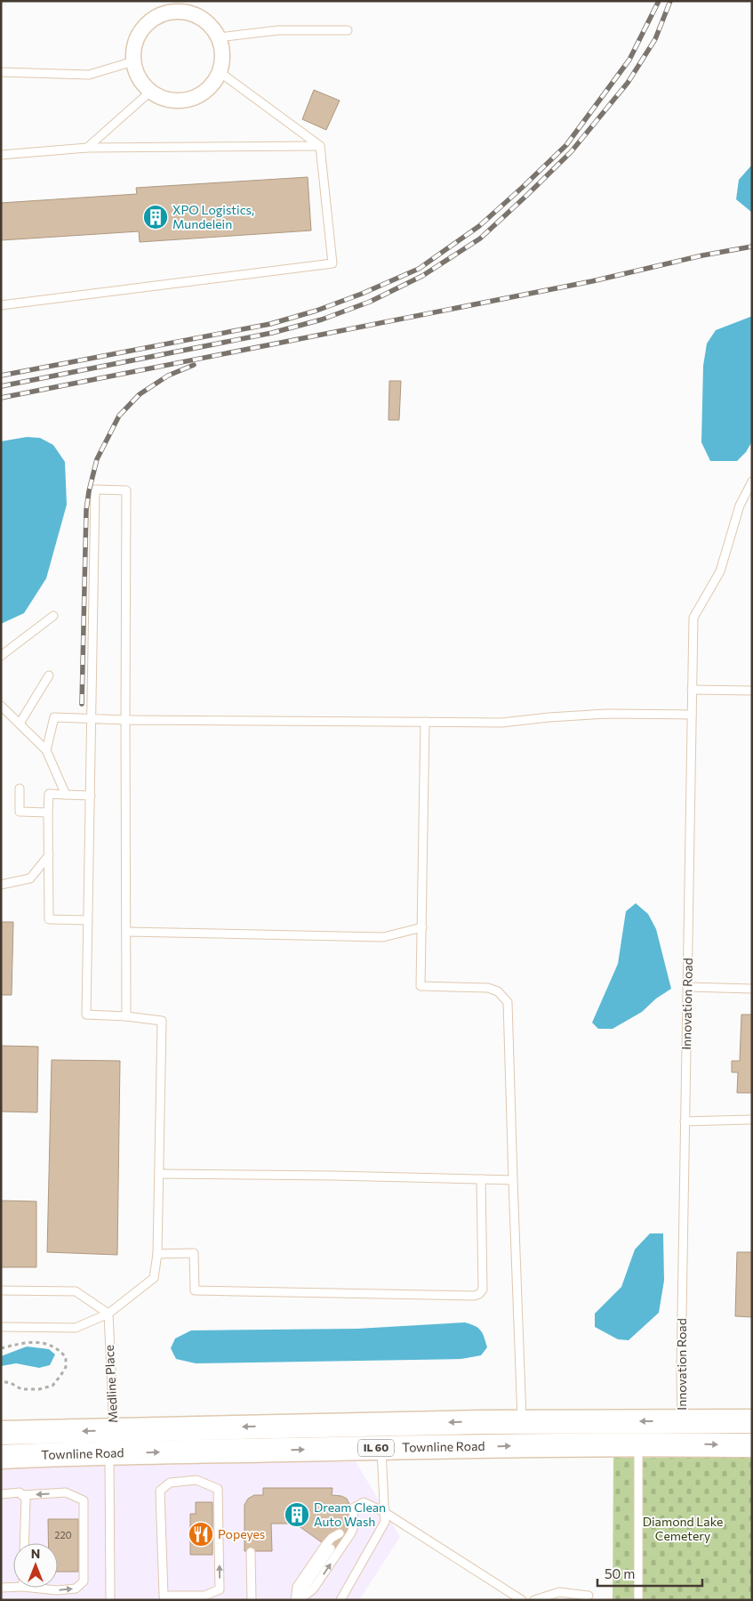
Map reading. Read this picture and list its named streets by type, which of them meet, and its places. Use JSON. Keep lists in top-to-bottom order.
{
  "streets": {
    "main road": ["Townline Road", "IL 60"],
    "lane": ["Innovation Road", "Medline Place"]
  },
  "crossings": [
    ["Innovation Road", "Townline Road"],
    ["Medline Place", "Townline Road"]
  ],
  "parks": ["Diamond Lake Cemetery"],
  "places": {
    "building": ["XPO Logistics, Mundelein", "Dream Clean Auto Wash"],
    "restaurant": ["Popeyes"]
  },
  "house_numbers": ["220"],
  "scale_bar": "50 m",
  "north": "top"
}
